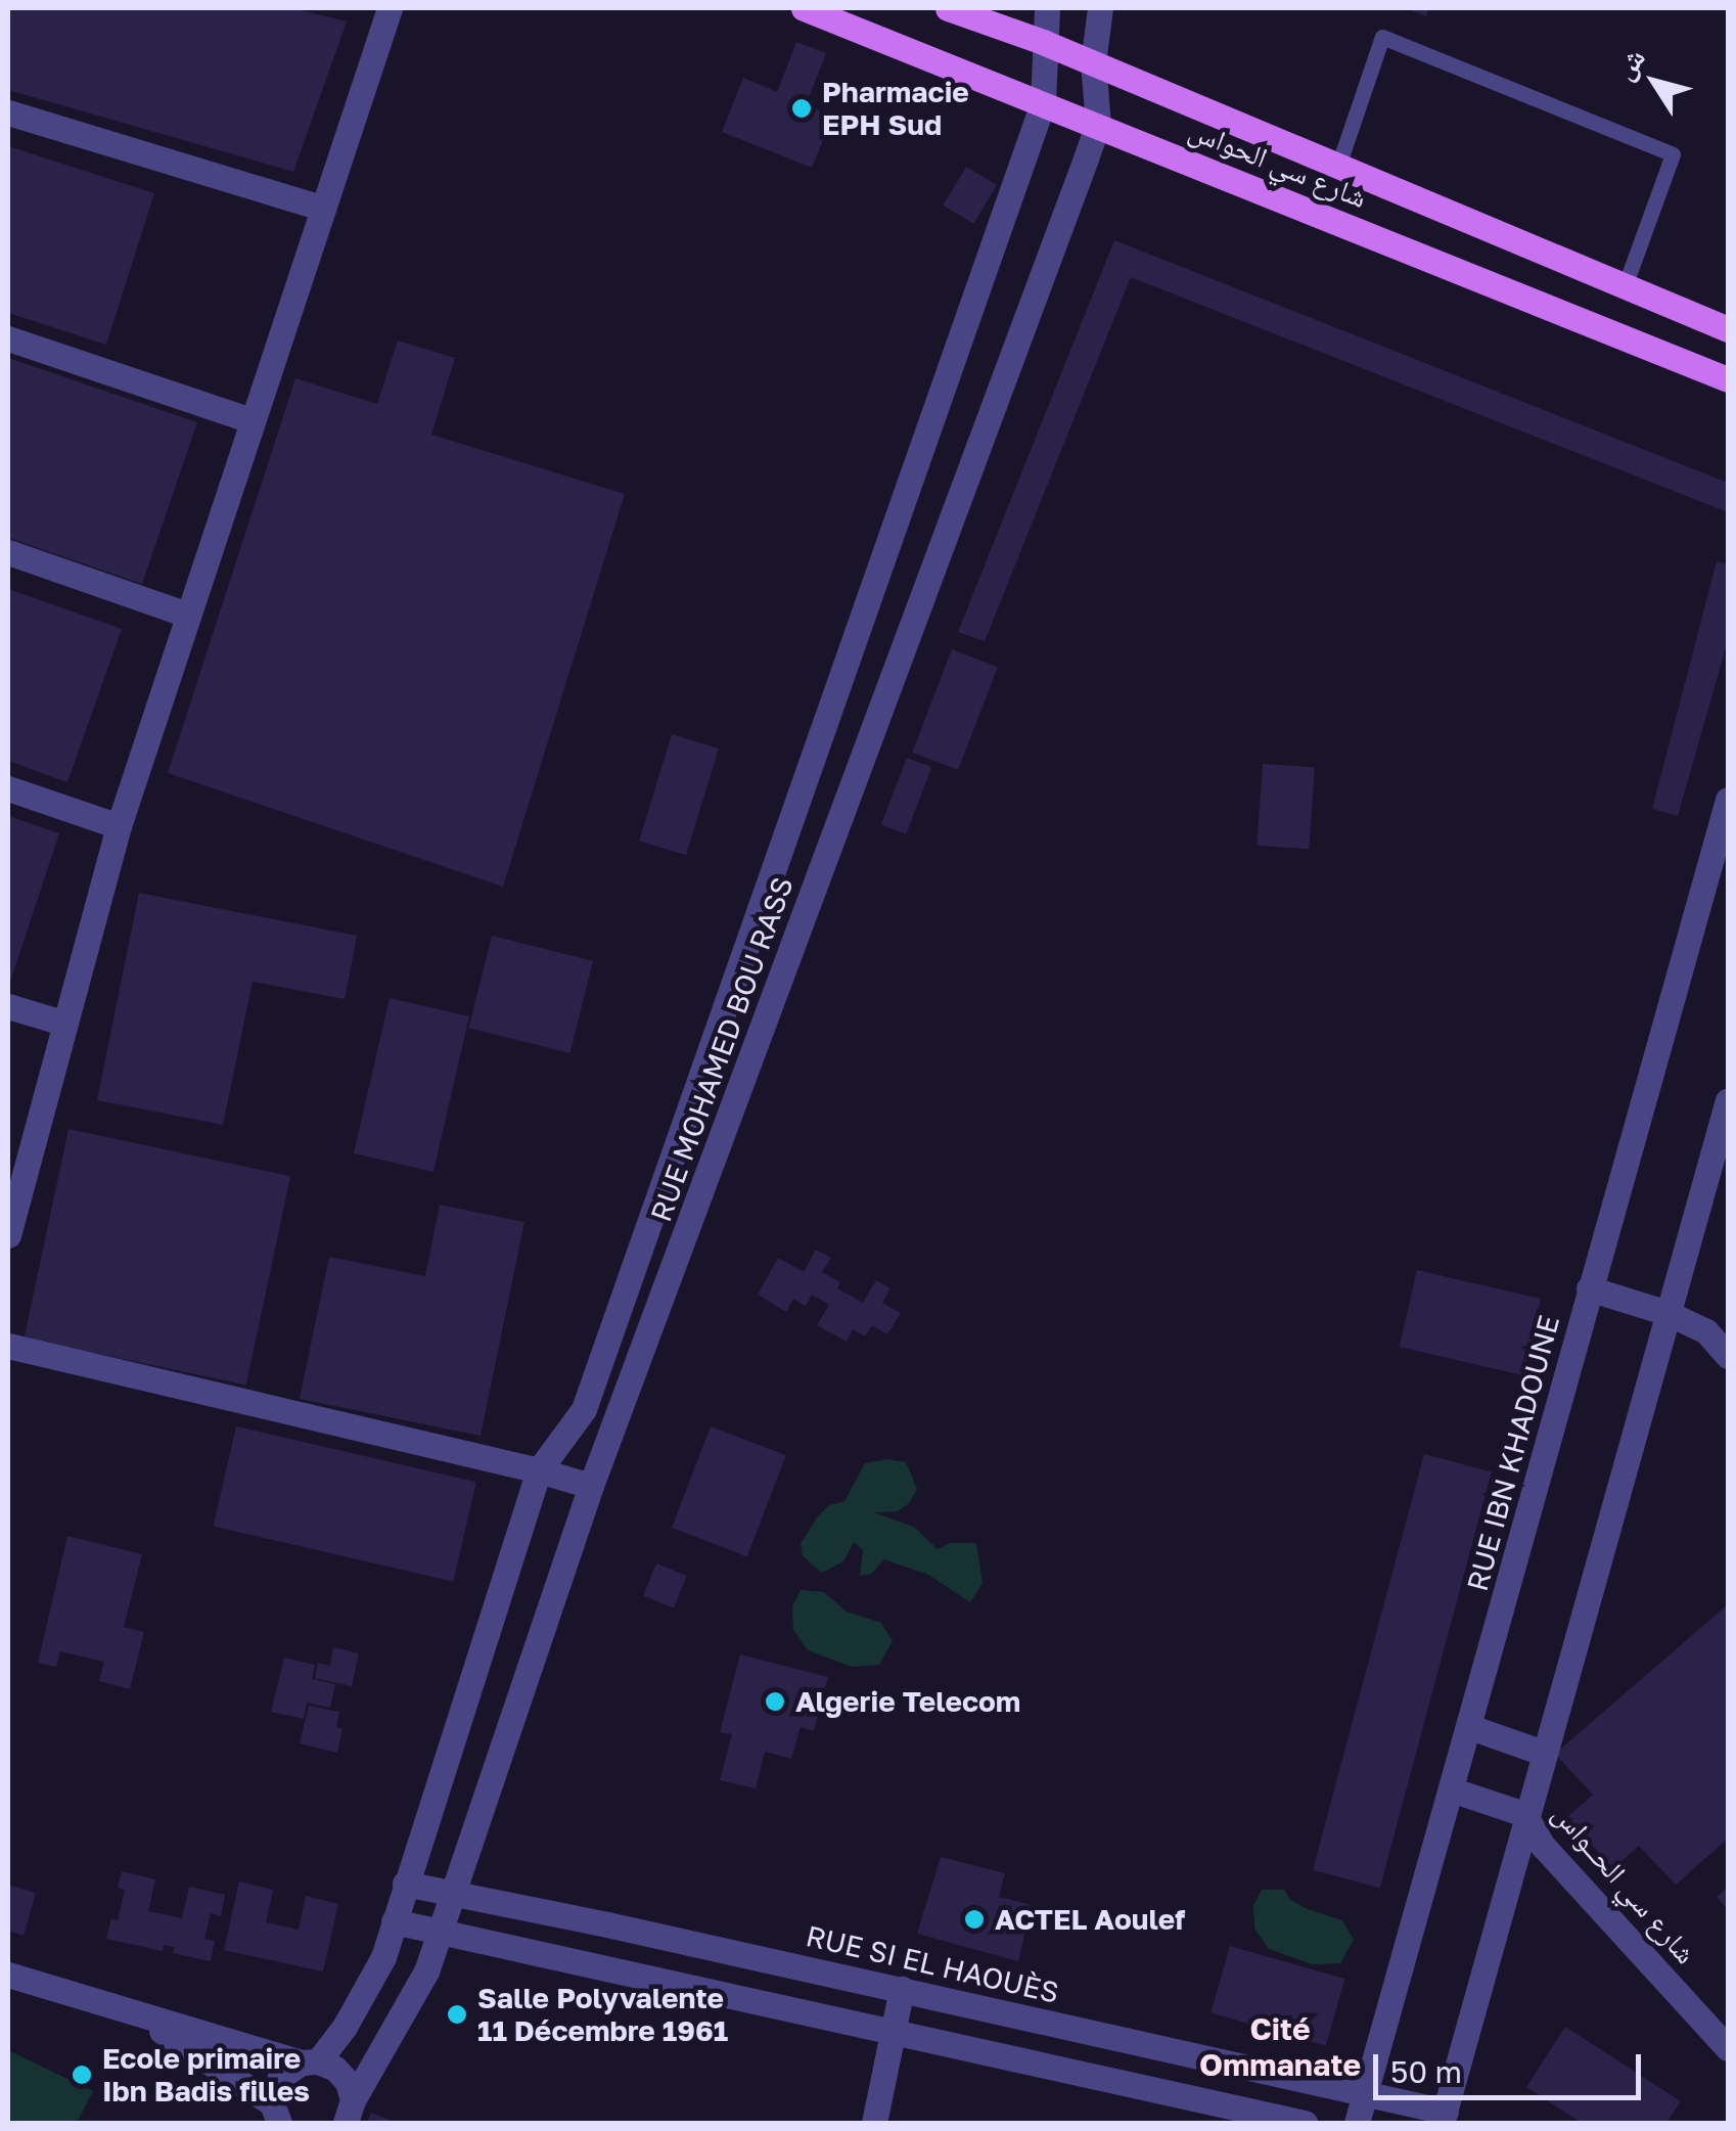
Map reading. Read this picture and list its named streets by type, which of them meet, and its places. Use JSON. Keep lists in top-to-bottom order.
{
  "streets": {
    "main road": ["شارع سي الحواس"],
    "street": [
      "RUE MOHAMED BOU RASS",
      "RUE IBN KHADOUNE",
      "شارع سي الحــواس",
      "RUE SI EL HAOUÈS"
    ]
  },
  "crossings": [
    ["شارع سي الحواس", "RUE MOHAMED BOU RASS"],
    ["RUE MOHAMED BOU RASS", "RUE SI EL HAOUÈS"],
    ["RUE IBN KHADOUNE", "شارع سي الحــواس"],
    ["RUE IBN KHADOUNE", "RUE SI EL HAOUÈS"]
  ],
  "districts": ["Cité Ommanate"],
  "places": [
    "Pharmacie EPH Sud",
    "Algerie Telecom",
    "ACTEL Aoulef",
    "Salle Polyvalente 11 Décembre 1961",
    "Ecole primaire Ibn Badis filles"
  ],
  "scale_bar": "50 m",
  "north": "top left"
}
